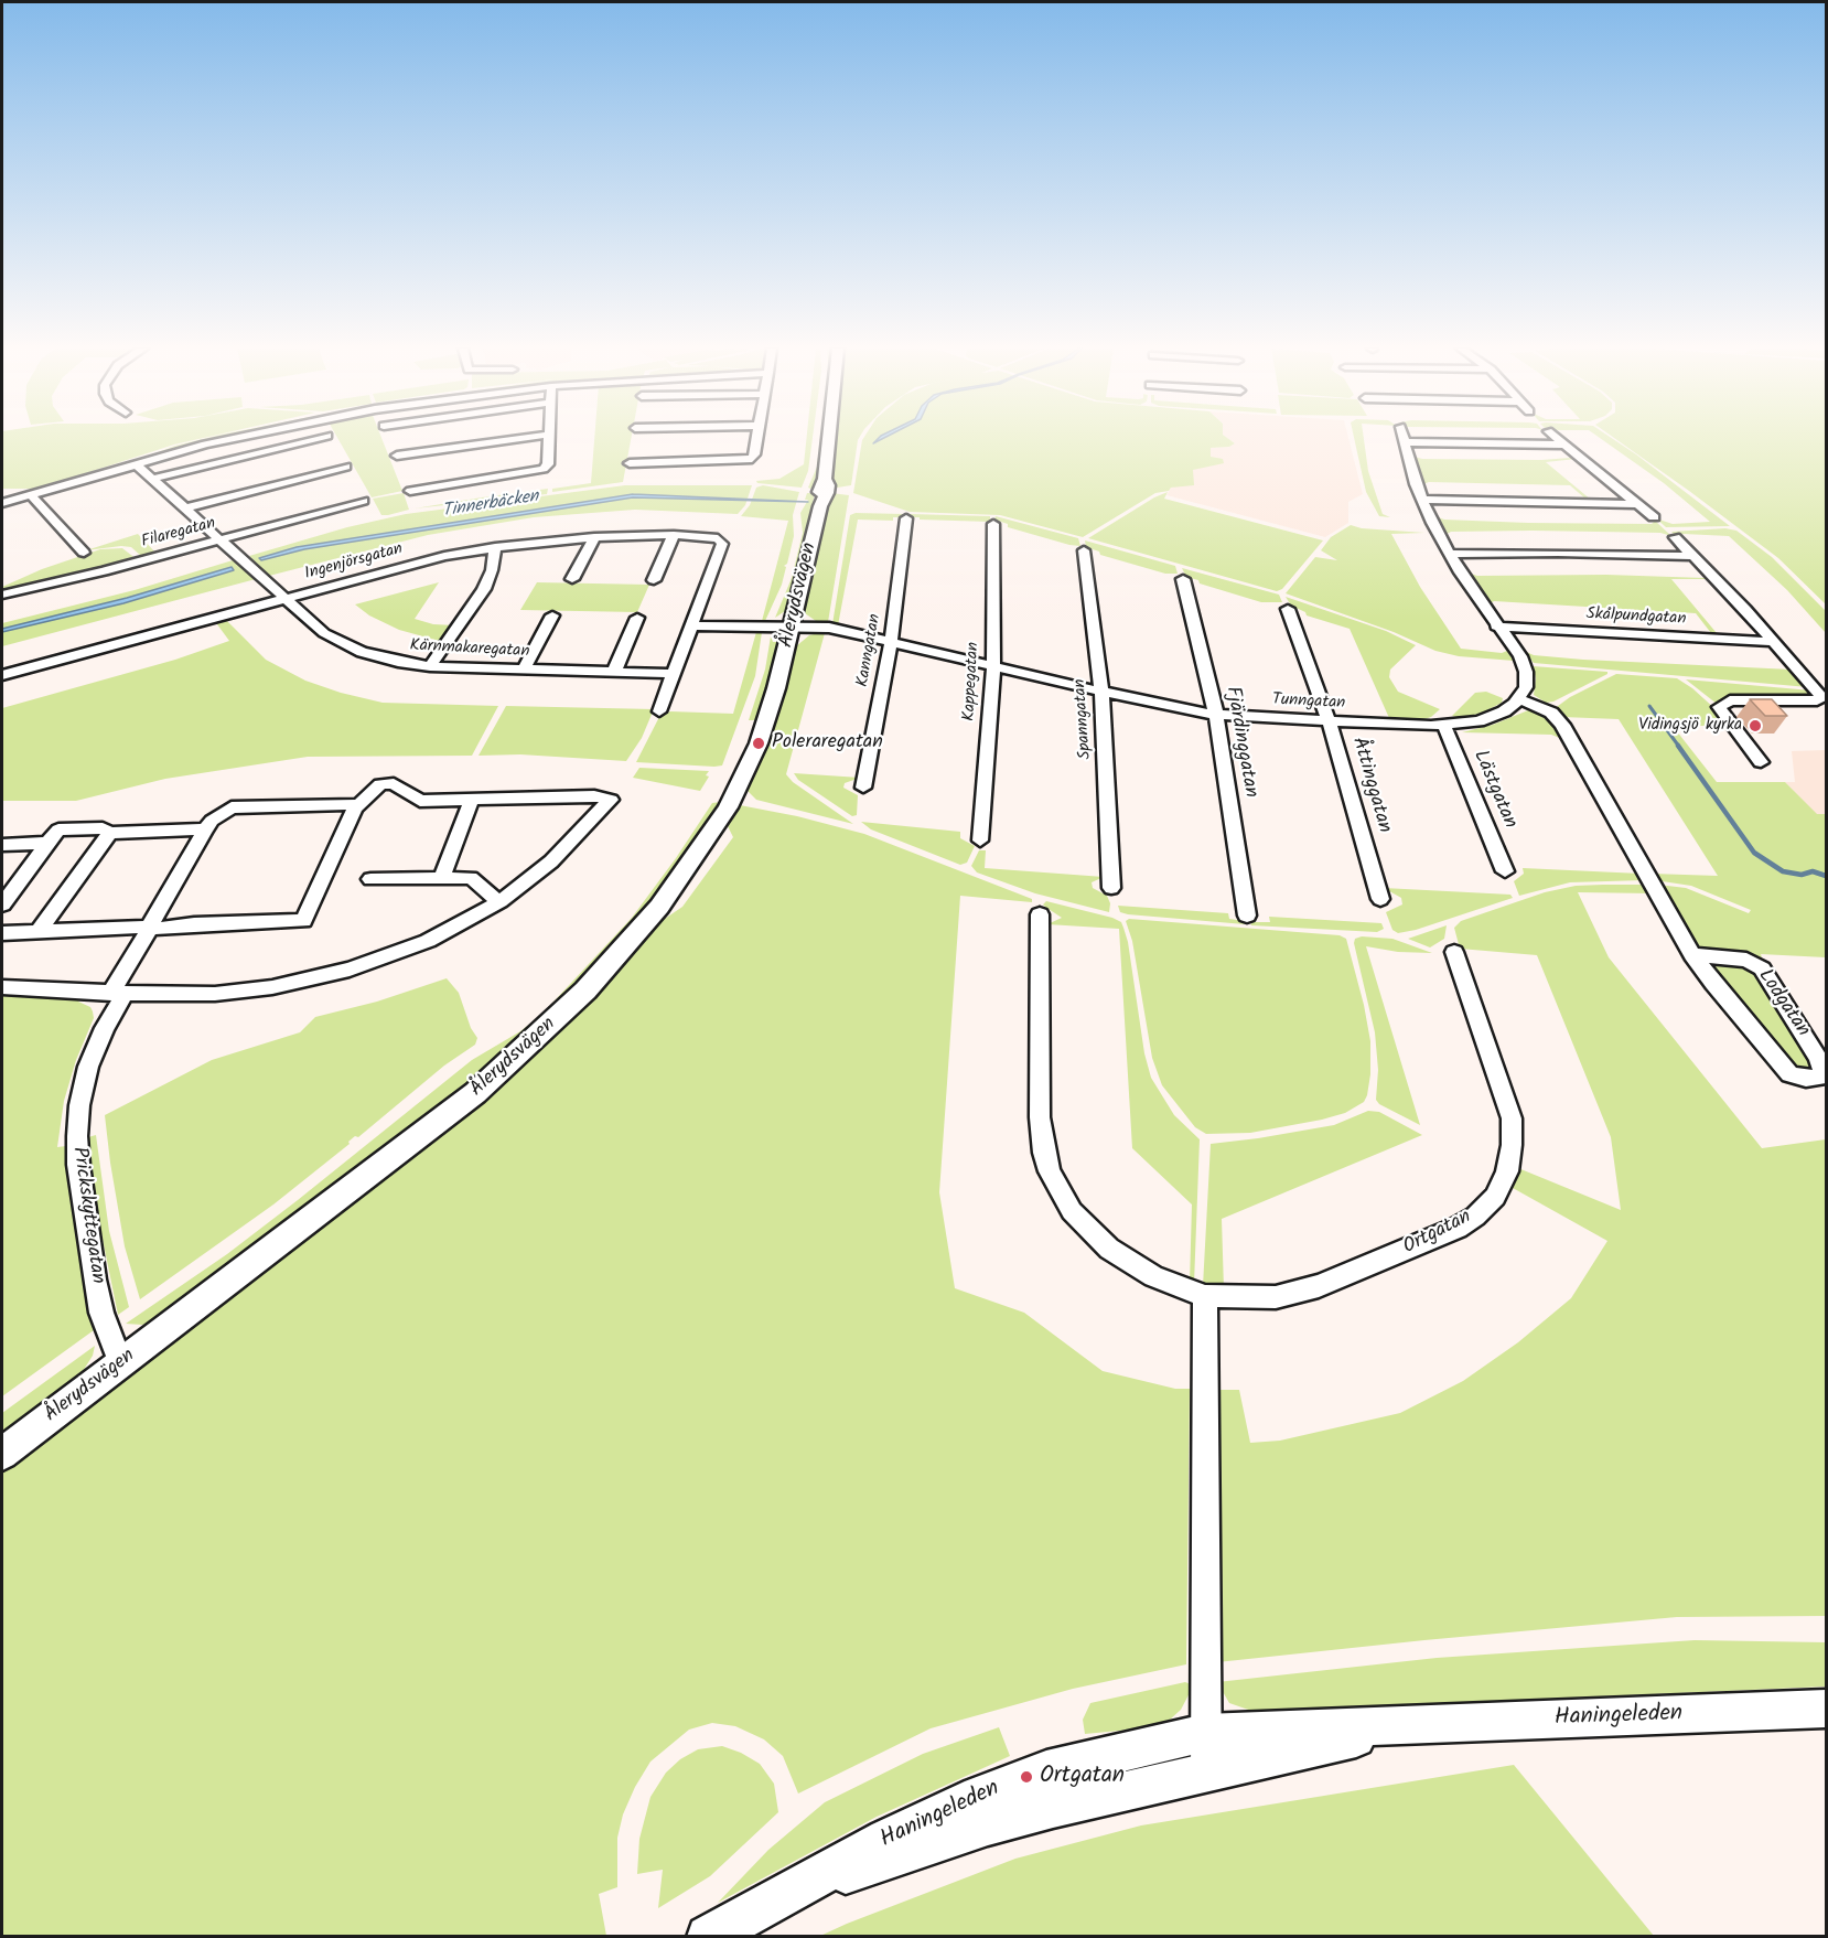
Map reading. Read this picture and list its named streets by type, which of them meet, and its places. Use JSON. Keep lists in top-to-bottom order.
{
  "streets": {
    "main road": ["Ålerydsvägen", "Haningeleden"],
    "street": [
      "Filaregatan",
      "Ingenjörsgatan",
      "Skålpundgatan",
      "Kärnmakaregatan",
      "Kanngatan",
      "Kappegatan",
      "Tunngatan",
      "Spanngatan",
      "Fjärdinggatan",
      "Åttinggatan",
      "Lästgatan",
      "Lodgatan",
      "Prickskyttegatan",
      "Ortgatan"
    ]
  },
  "crossings": [
    ["Filaregatan", "Kärnmakaregatan"],
    ["Ingenjörsgatan", "Kärnmakaregatan"],
    ["Ålerydsvägen", "Tunngatan"],
    ["Ålerydsvägen", "Prickskyttegatan"],
    ["Kanngatan", "Tunngatan"],
    ["Kappegatan", "Tunngatan"],
    ["Tunngatan", "Spanngatan"],
    ["Tunngatan", "Fjärdinggatan"],
    ["Tunngatan", "Åttinggatan"],
    ["Tunngatan", "Lästgatan"],
    ["Tunngatan", "Lodgatan"]
  ],
  "water": ["Tinnerbäcken"],
  "places": ["Vidingsjö kyrka", "Poleraregatan", "Ortgatan"]
}
